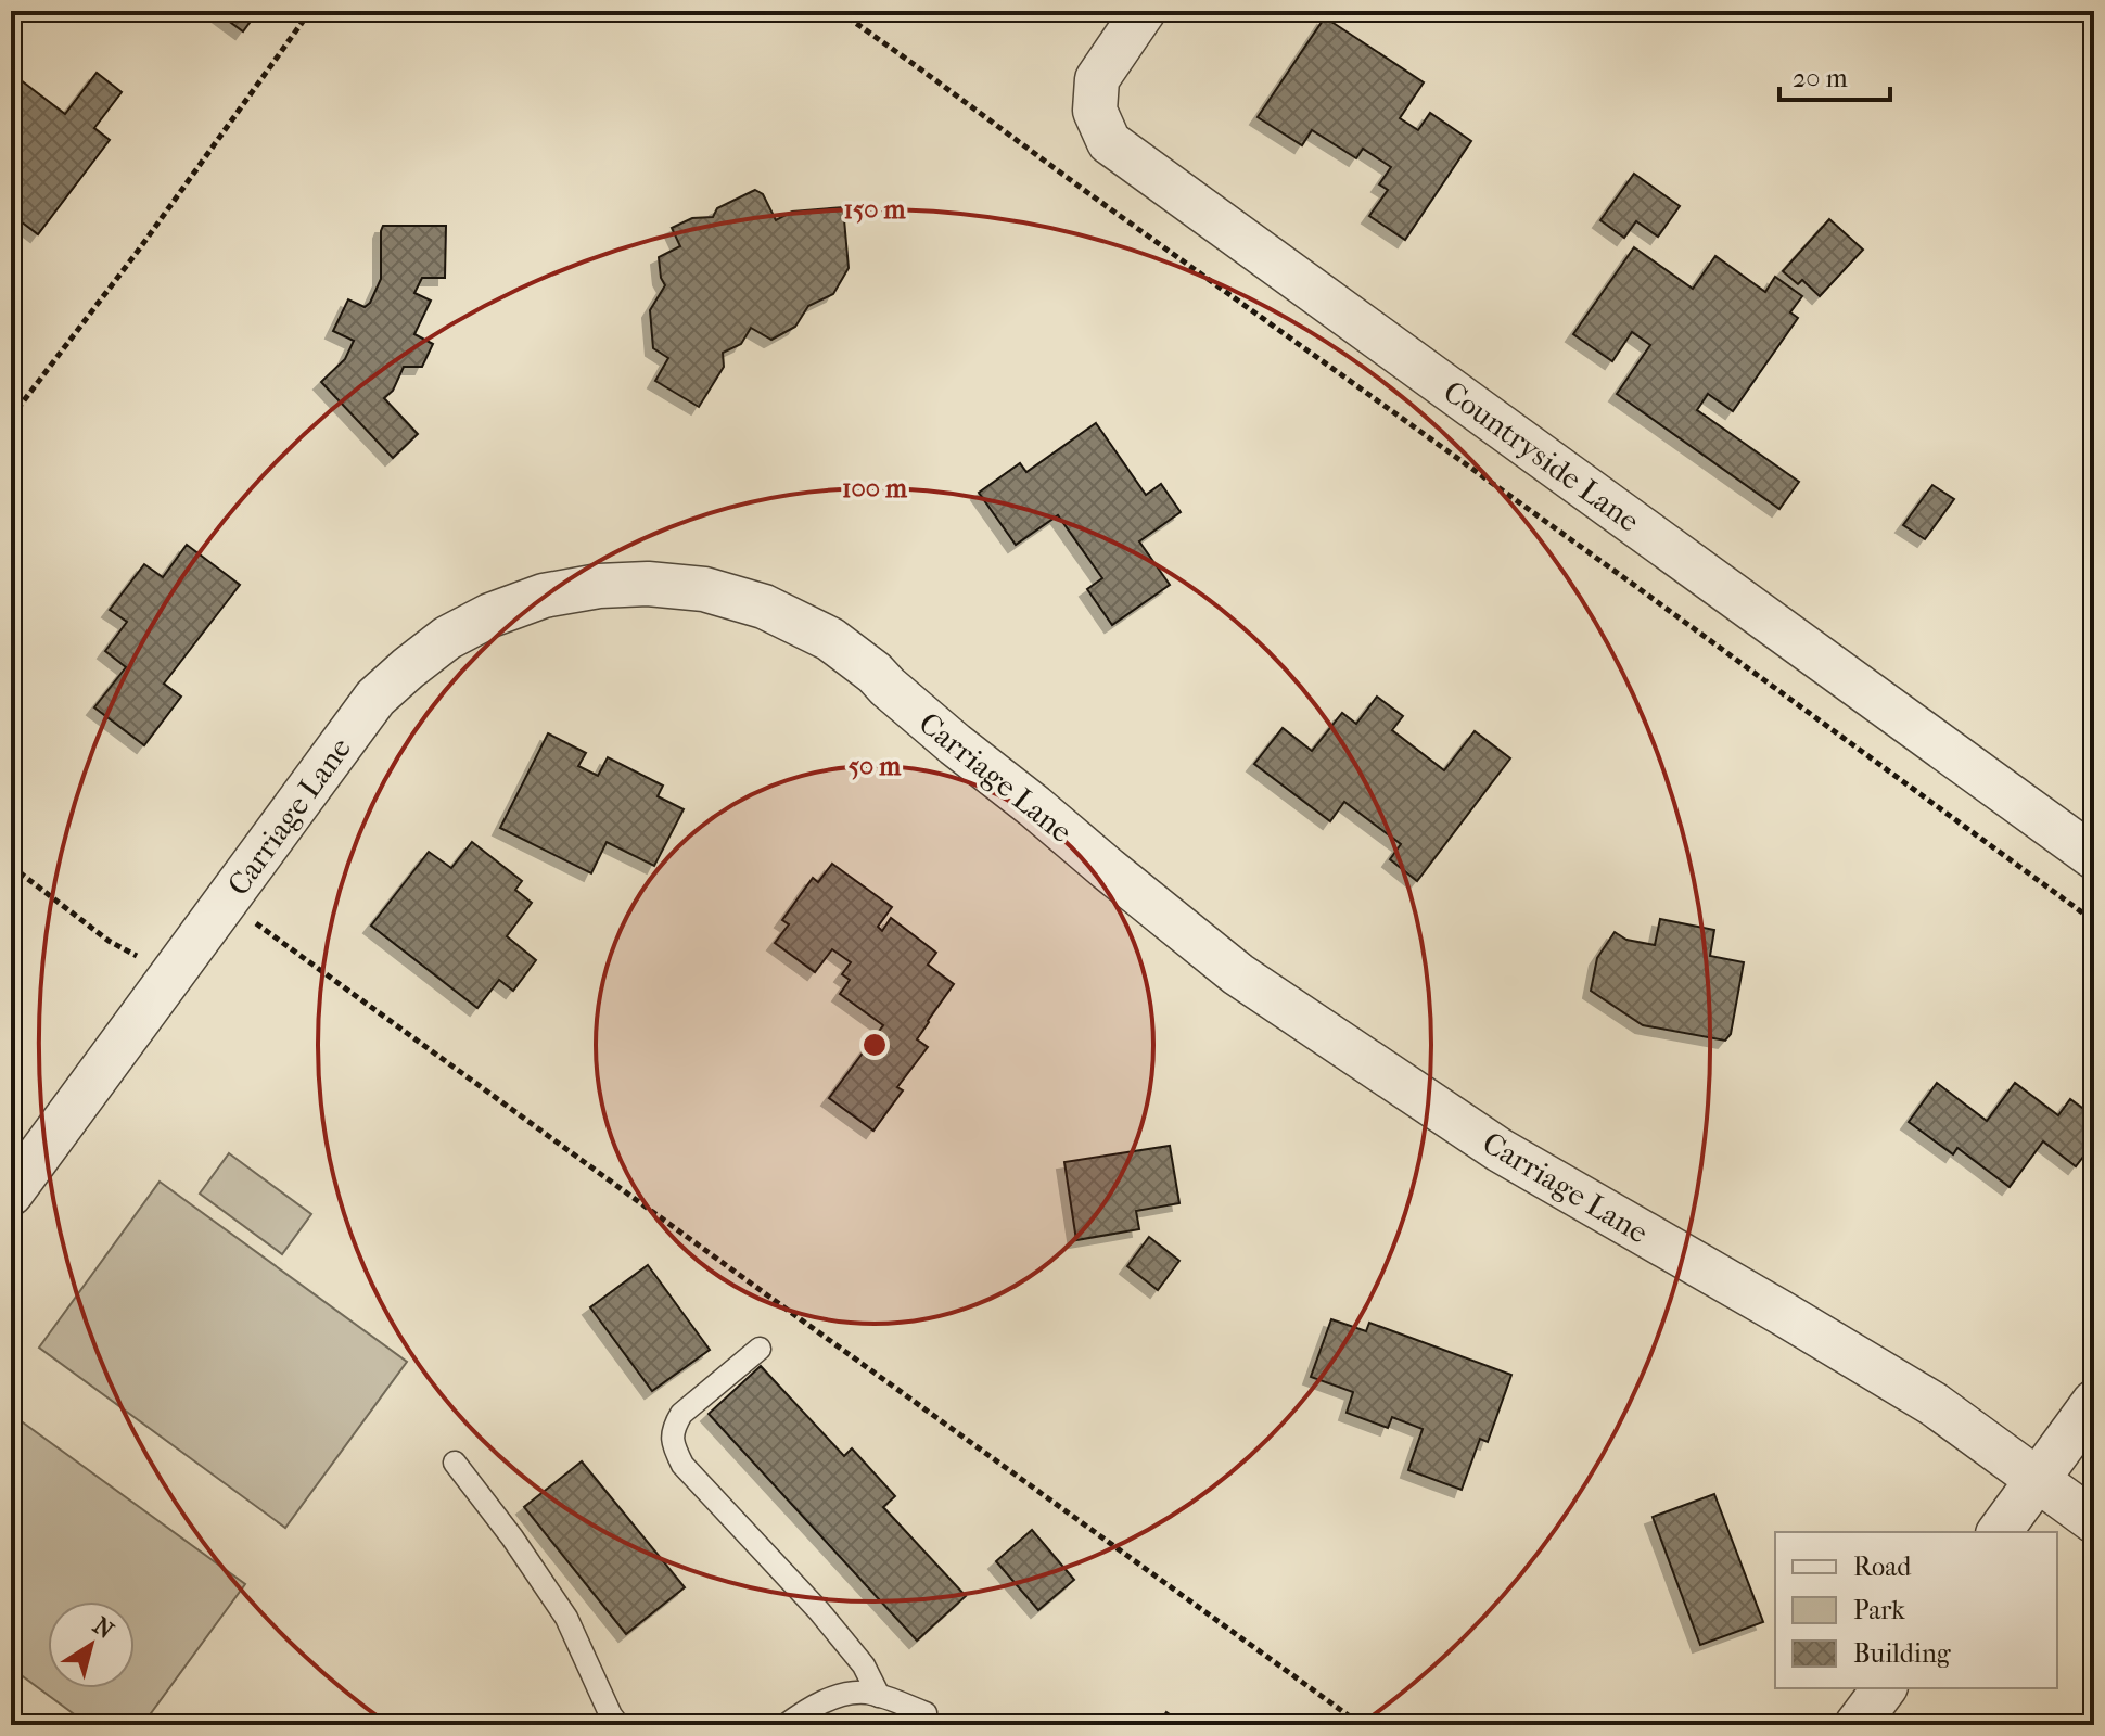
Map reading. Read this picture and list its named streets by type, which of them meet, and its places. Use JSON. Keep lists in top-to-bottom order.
{
  "streets": {
    "street": ["Countryside Lane", "Carriage Lane"]
  },
  "legend": ["Road", "Park", "Building"],
  "scale_bar": "20 m",
  "north": "top right",
  "rings": ["150 m", "100 m", "50 m"]
}
